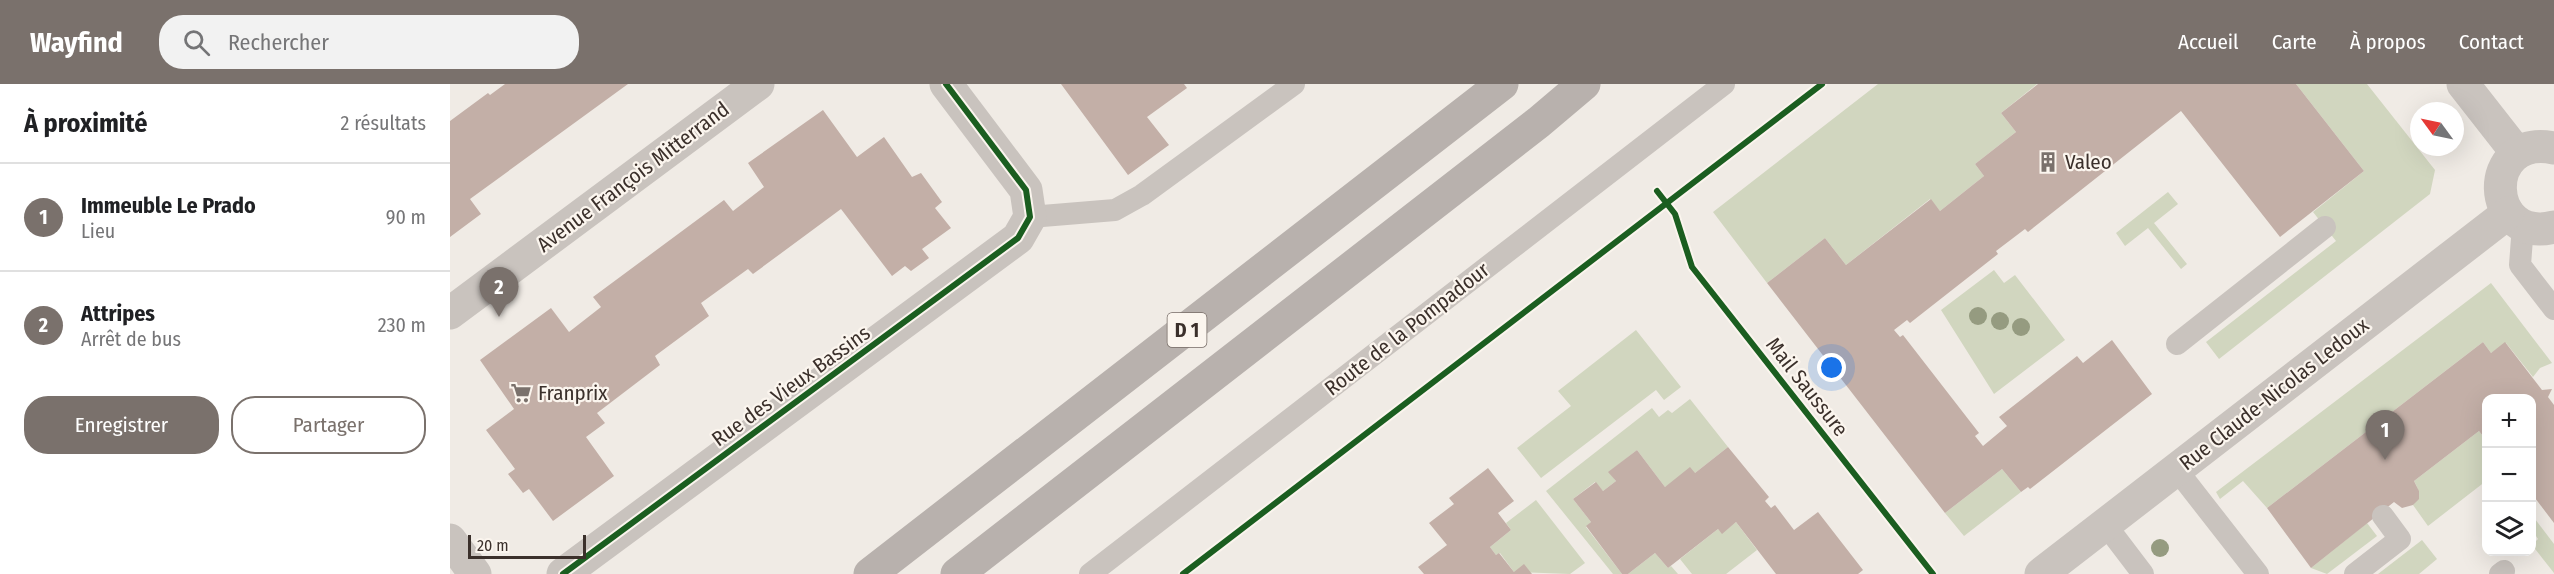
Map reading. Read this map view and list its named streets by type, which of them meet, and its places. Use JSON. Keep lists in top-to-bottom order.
{
  "streets": {
    "main road": ["D 1"],
    "street": ["Avenue François Mitterrand", "Rue des Vieux Bassins", "Rue Claude-Nicolas Ledoux"],
    "lane": ["Route de la Pompadour"],
    "cycle path": ["Mail Saussure"]
  },
  "places": {
    "building": ["Valeo"],
    "supermarket": ["Franprix"]
  },
  "scale_bar": "20 m",
  "north": "top left",
  "page": {
    "header": "Wayfind",
    "search": "Rechercher",
    "nav": [
      "Accueil",
      "Carte",
      "À propos",
      "Contact"
    ],
    "heading": ["À proximité", "2 résultats"],
    "list": [
      {
        "mark": "1",
        "name": "Immeuble Le Prado",
        "note": "Lieu",
        "value": "90 m"
      },
      {
        "mark": "2",
        "name": "Attripes",
        "note": "Arrêt de bus",
        "value": "230 m"
      }
    ],
    "pins": ["2", "1"],
    "buttons": ["Enregistrer", "Partager"],
    "map_buttons": ["+", "−"],
    "scale": "20 m"
  }
}
